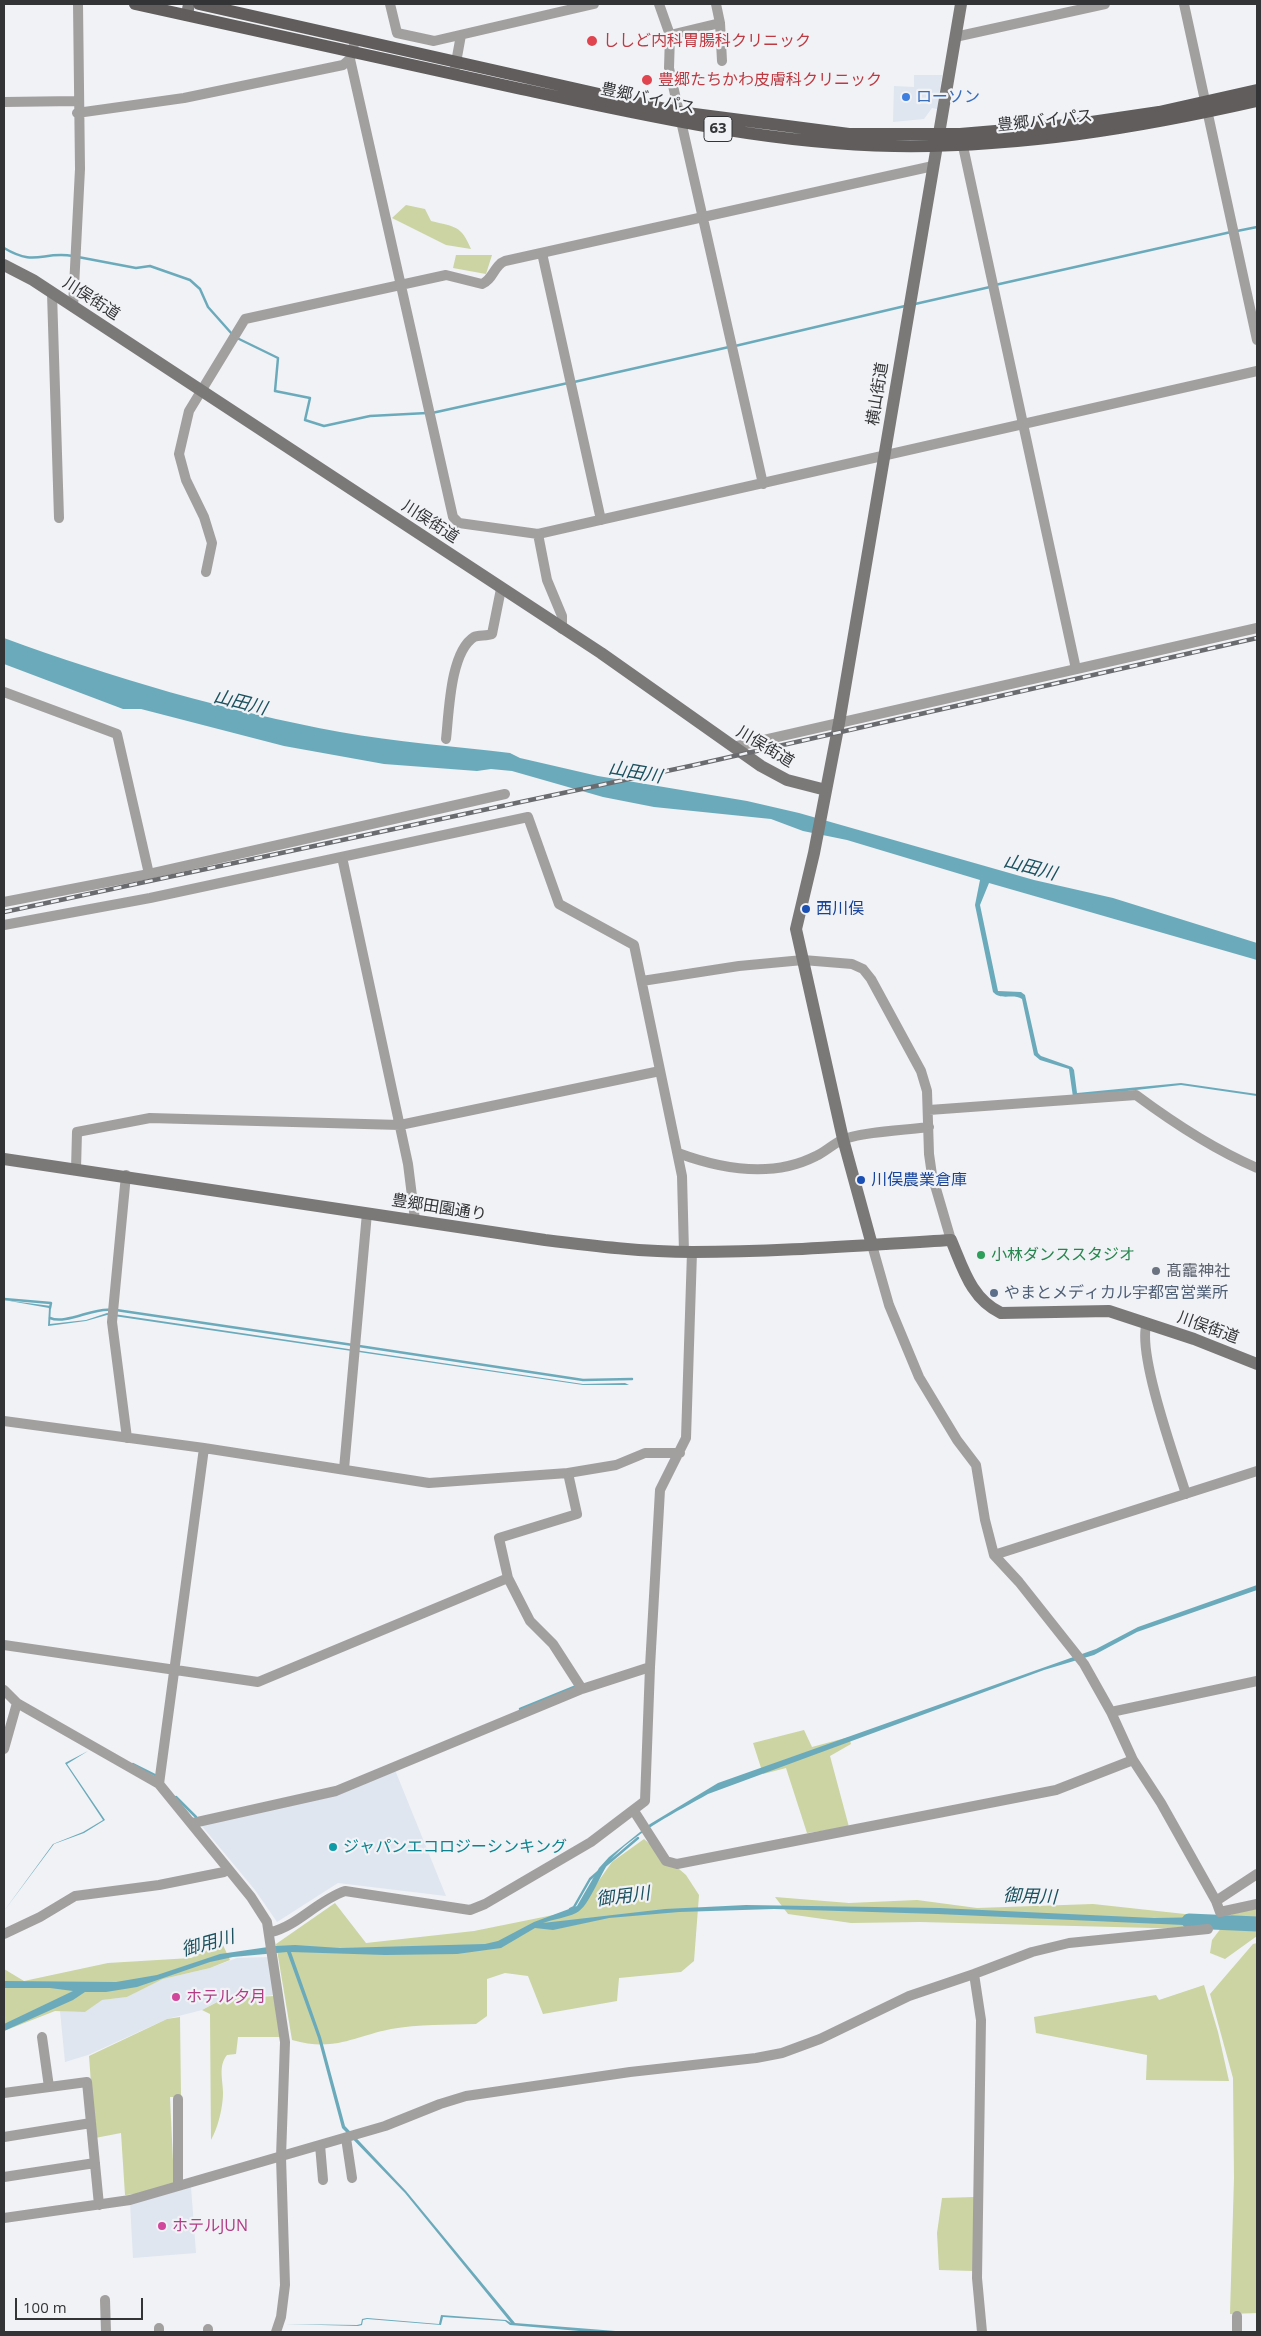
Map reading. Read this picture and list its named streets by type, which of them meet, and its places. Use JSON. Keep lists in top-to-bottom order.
{
  "streets": {
    "main road": [
      "豊郷バイパス",
      "63",
      "川俣街道",
      "横山街道",
      "豊郷田園通り"
    ]
  },
  "crossings": [
    ["豊郷バイパス", "63"],
    ["豊郷バイパス", "横山街道"],
    ["川俣街道", "横山街道"]
  ],
  "water": ["山田川", "御用川"],
  "places": [
    "ししど内科胃腸科クリニック",
    "豊郷たちかわ皮膚科クリニック",
    "ローソン",
    "西川俣",
    "川俣農業倉庫",
    "小林ダンススタジオ",
    "髙靇神社",
    "やまとメディカル宇都宮営業所",
    "ジャパンエコロジーシンキング",
    "ホテル夕月",
    "ホテルJUN"
  ],
  "scale_bar": "100 m"
}
